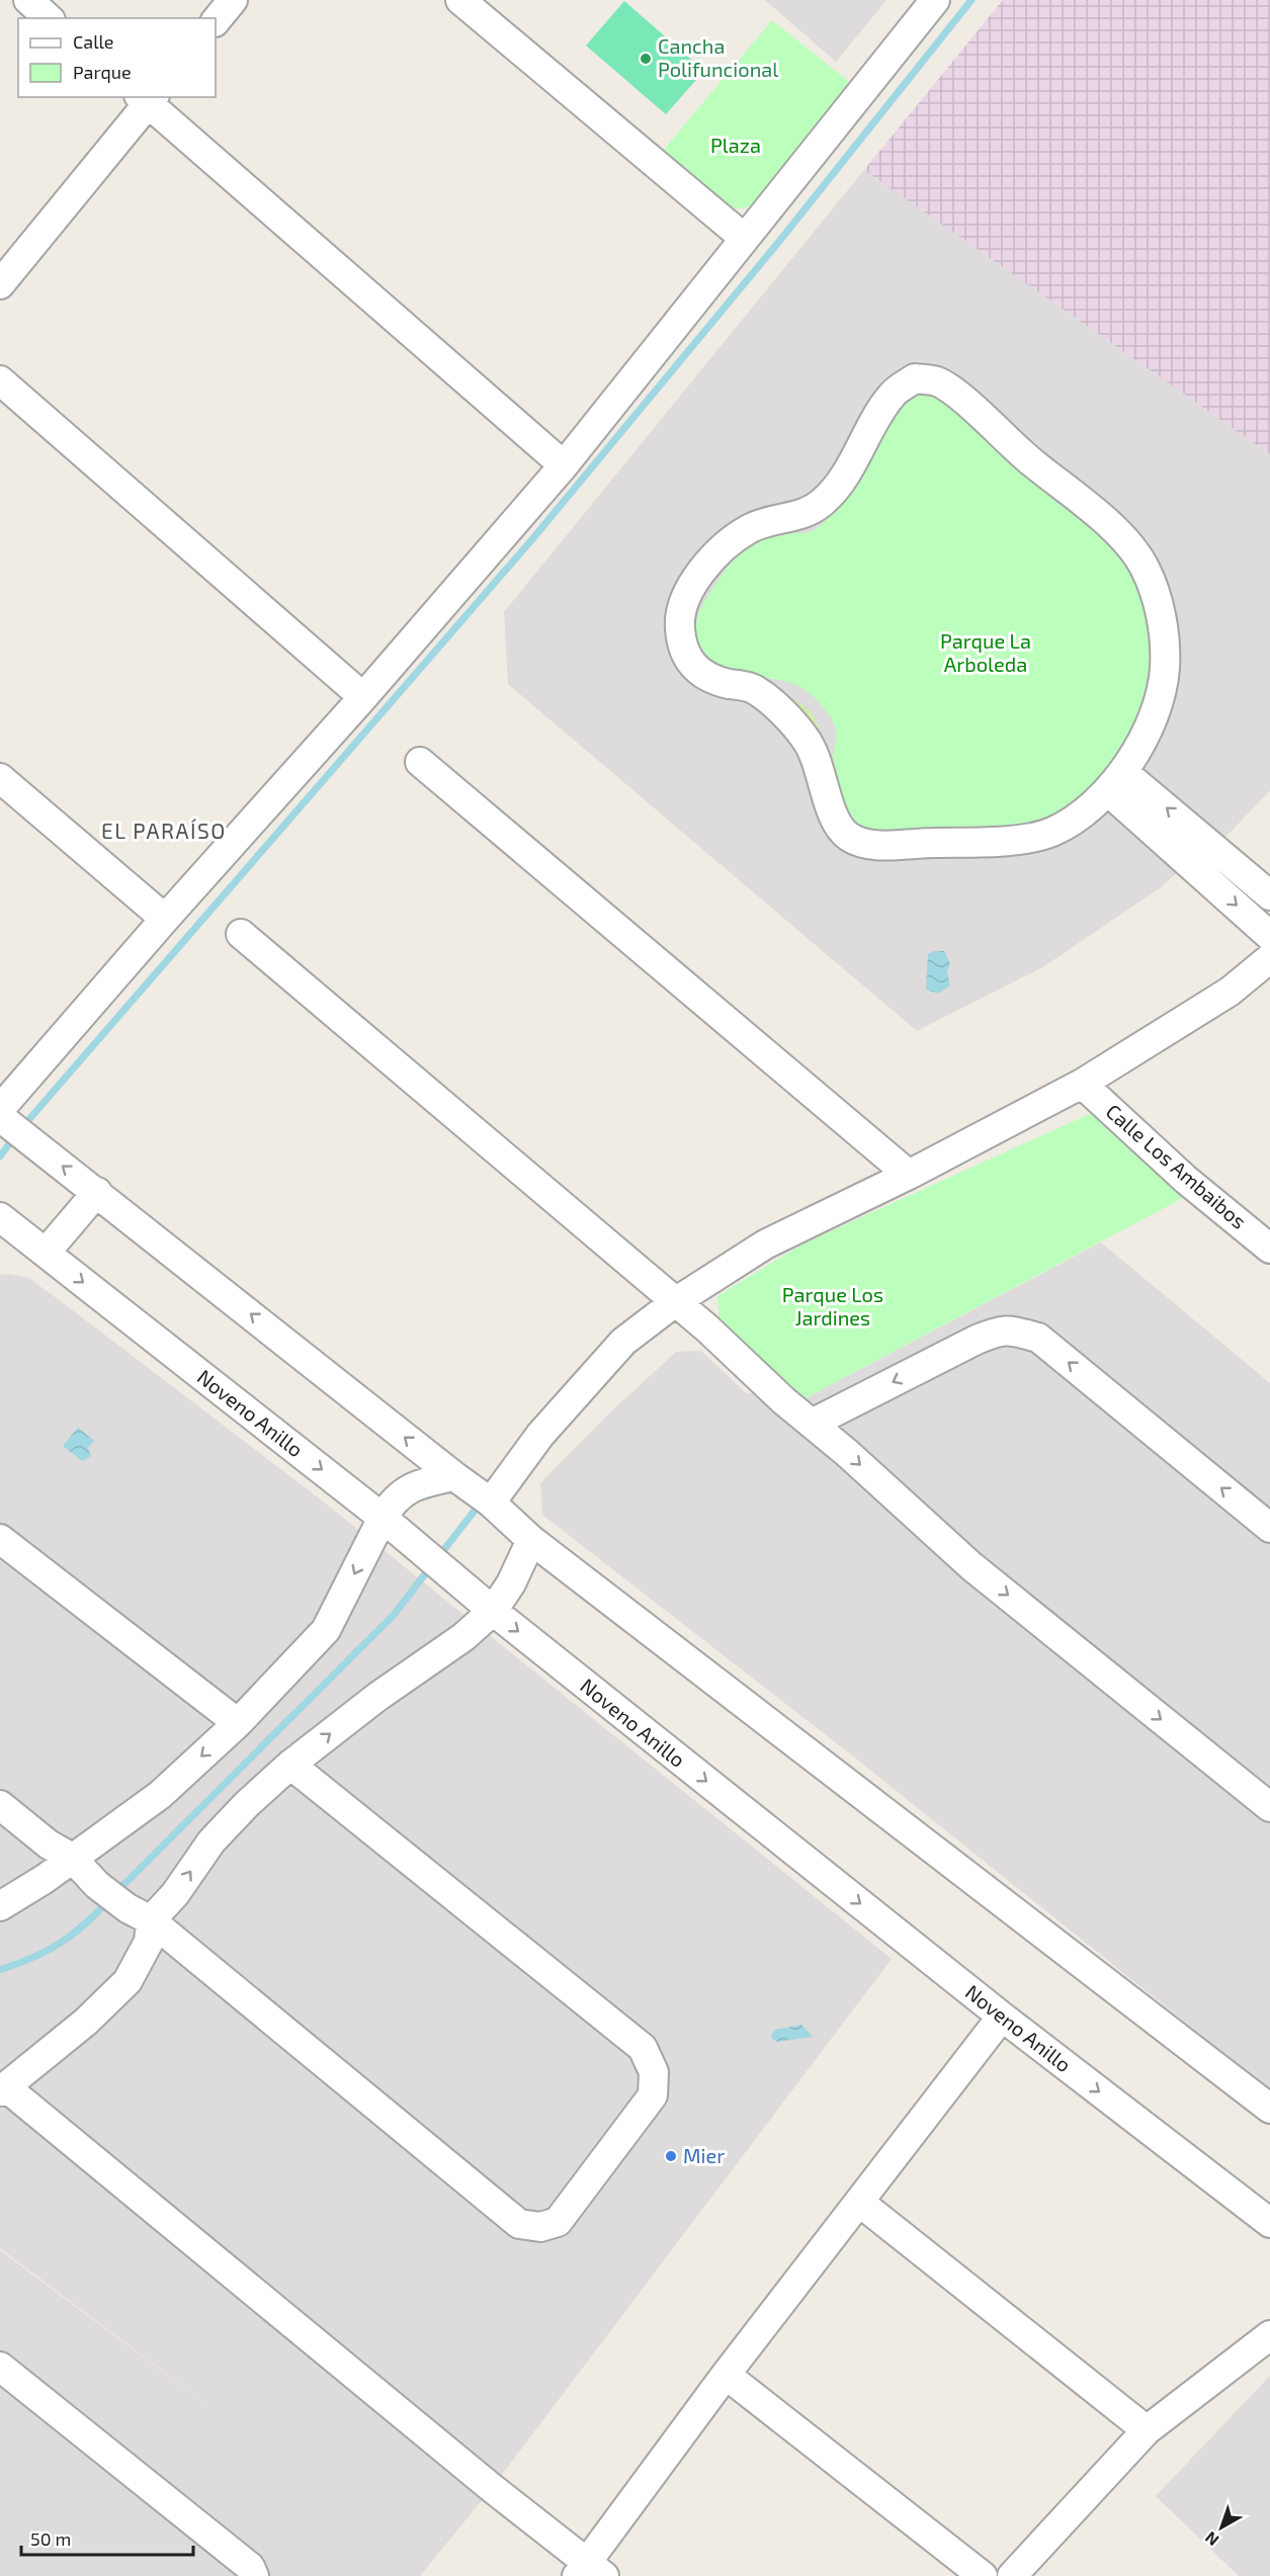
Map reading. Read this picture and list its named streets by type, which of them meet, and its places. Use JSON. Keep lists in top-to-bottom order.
{
  "streets": {
    "street": ["Calle Los Ambaibos", "Noveno Anillo"]
  },
  "districts": ["EL PARAÍSO"],
  "parks": ["Plaza", "Parque La Arboleda", "Parque Los Jardines"],
  "places": ["Cancha Polifuncional", "Mier"],
  "legend": ["Calle", "Parque"],
  "scale_bar": "50 m",
  "north": "bottom left"
}
